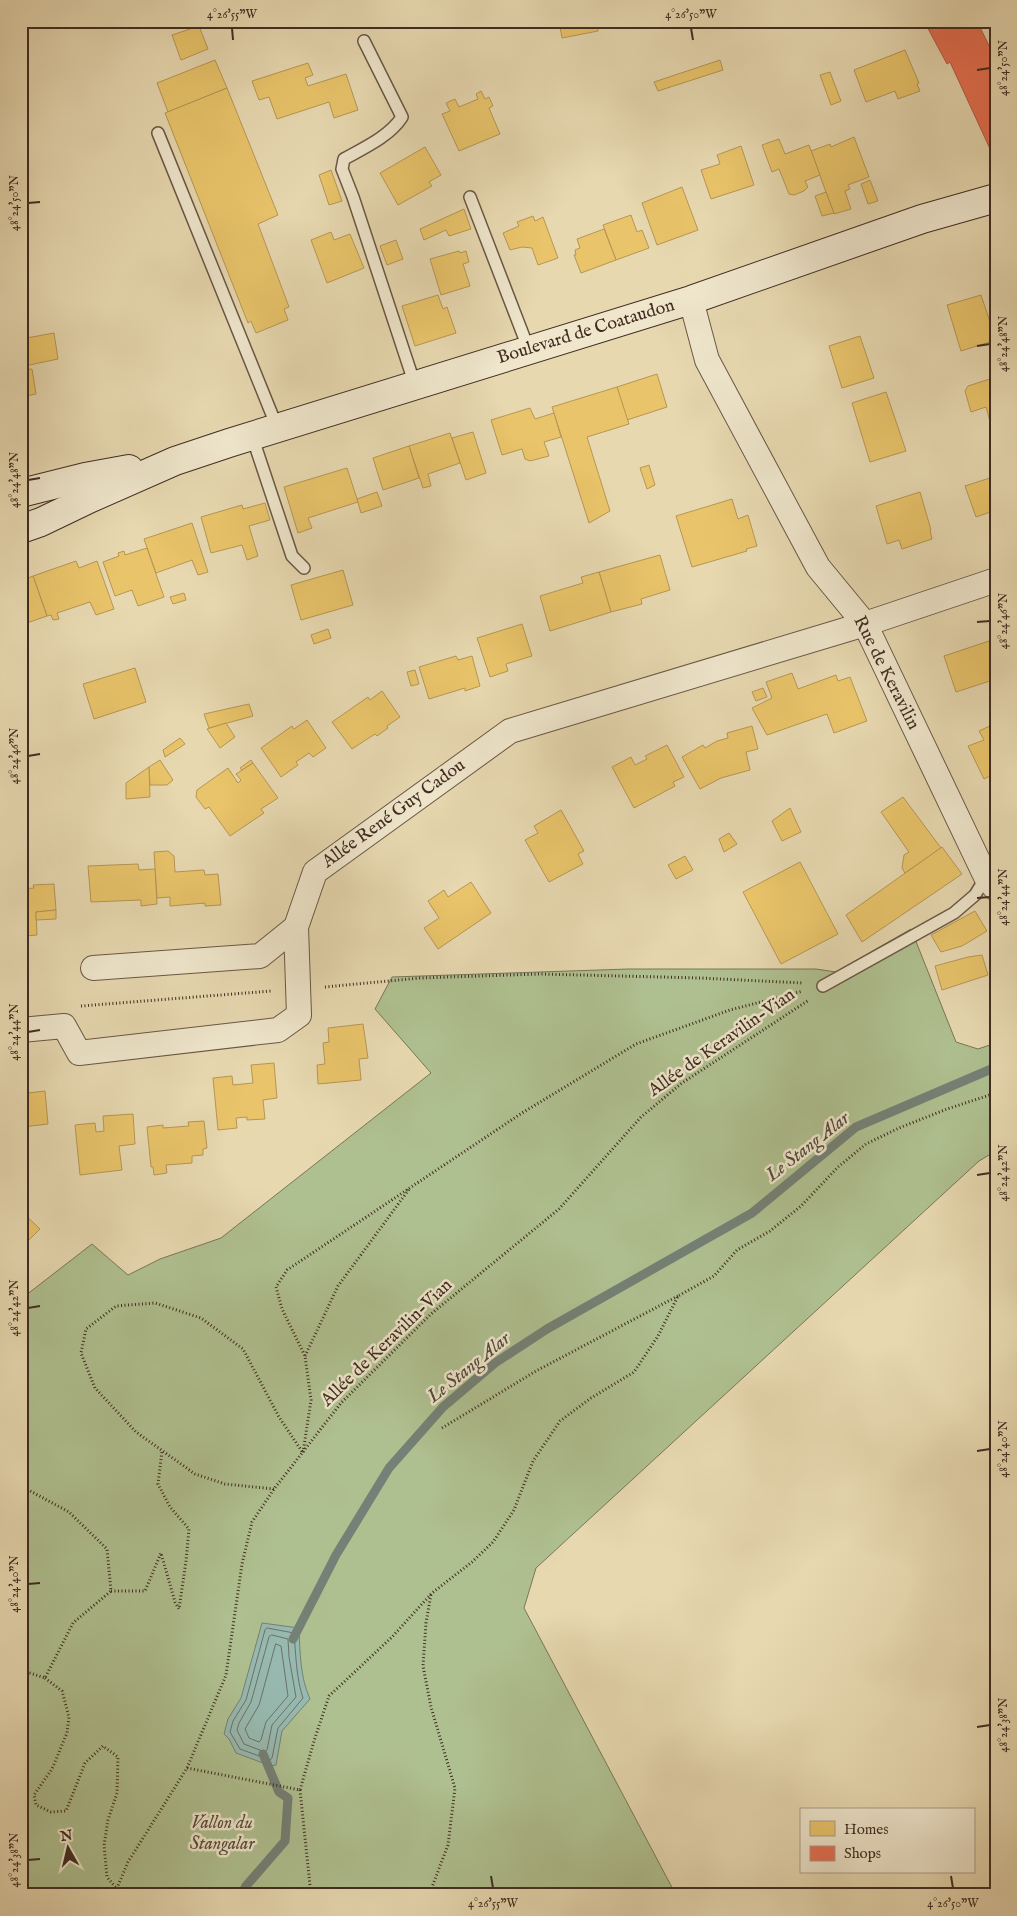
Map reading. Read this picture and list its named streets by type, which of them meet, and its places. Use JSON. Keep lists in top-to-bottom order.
{
  "streets": {
    "main road": ["Boulevard de Coataudon"],
    "street": ["Rue de Keravilin", "Allée René Guy Cadou"],
    "path": ["Allée de Keravilin-Vian"]
  },
  "crossings": [
    ["Boulevard de Coataudon", "Rue de Keravilin"],
    ["Rue de Keravilin", "Allée René Guy Cadou"]
  ],
  "water": ["Le Stang Alar"],
  "parks": ["Vallon du Stangalar"],
  "legend": ["Homes", "Shops"],
  "north": "top",
  "coordinates": [
    "4°26'55\"W",
    "4°26'50\"W",
    "48°24'50\"N",
    "48°24'48\"N",
    "48°24'46\"N",
    "48°24'44\"N",
    "48°24'42\"N",
    "48°24'40\"N",
    "48°24'38\"N"
  ]
}
